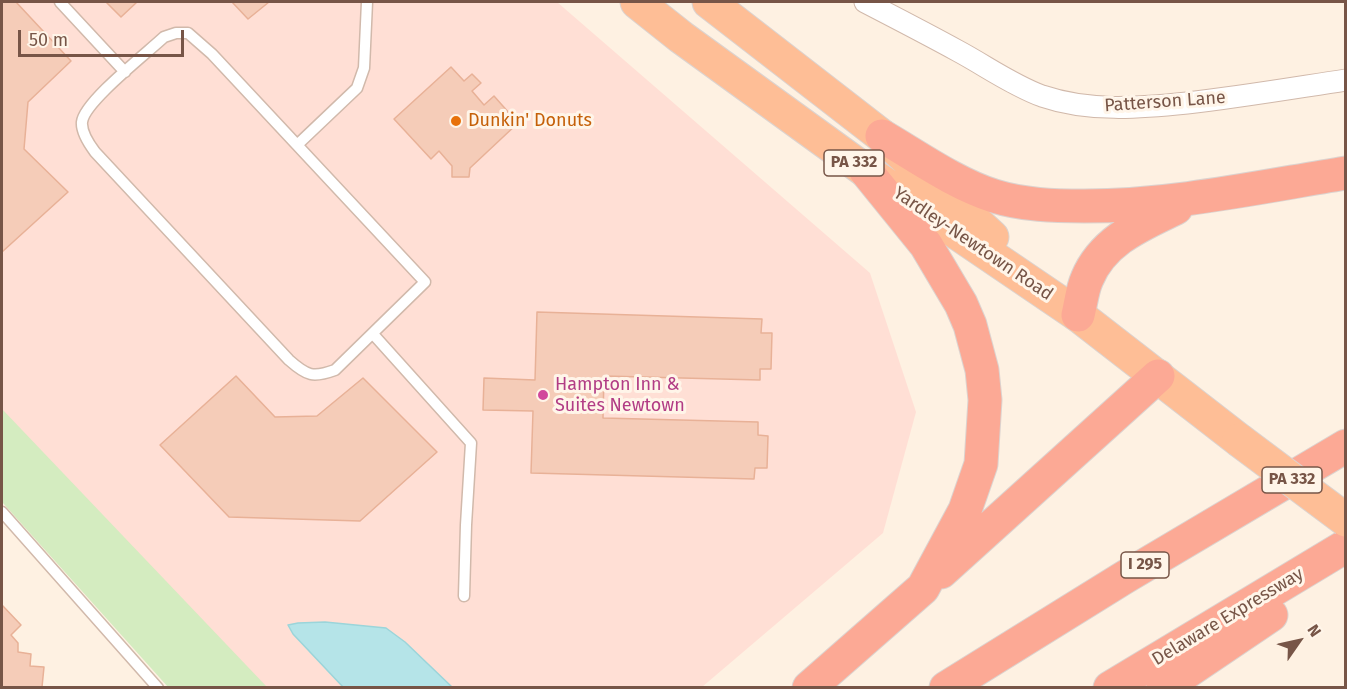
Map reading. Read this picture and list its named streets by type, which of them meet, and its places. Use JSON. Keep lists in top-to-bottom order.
{
  "streets": {
    "highway": [
      "PA 332",
      "Yardley-Newtown Road",
      "I 295",
      "Delaware Expressway"
    ],
    "street": ["Patterson Lane"]
  },
  "places": ["Dunkin' Donuts", "Hampton Inn & Suites Newtown"],
  "scale_bar": "50 m",
  "north": "top right"
}
